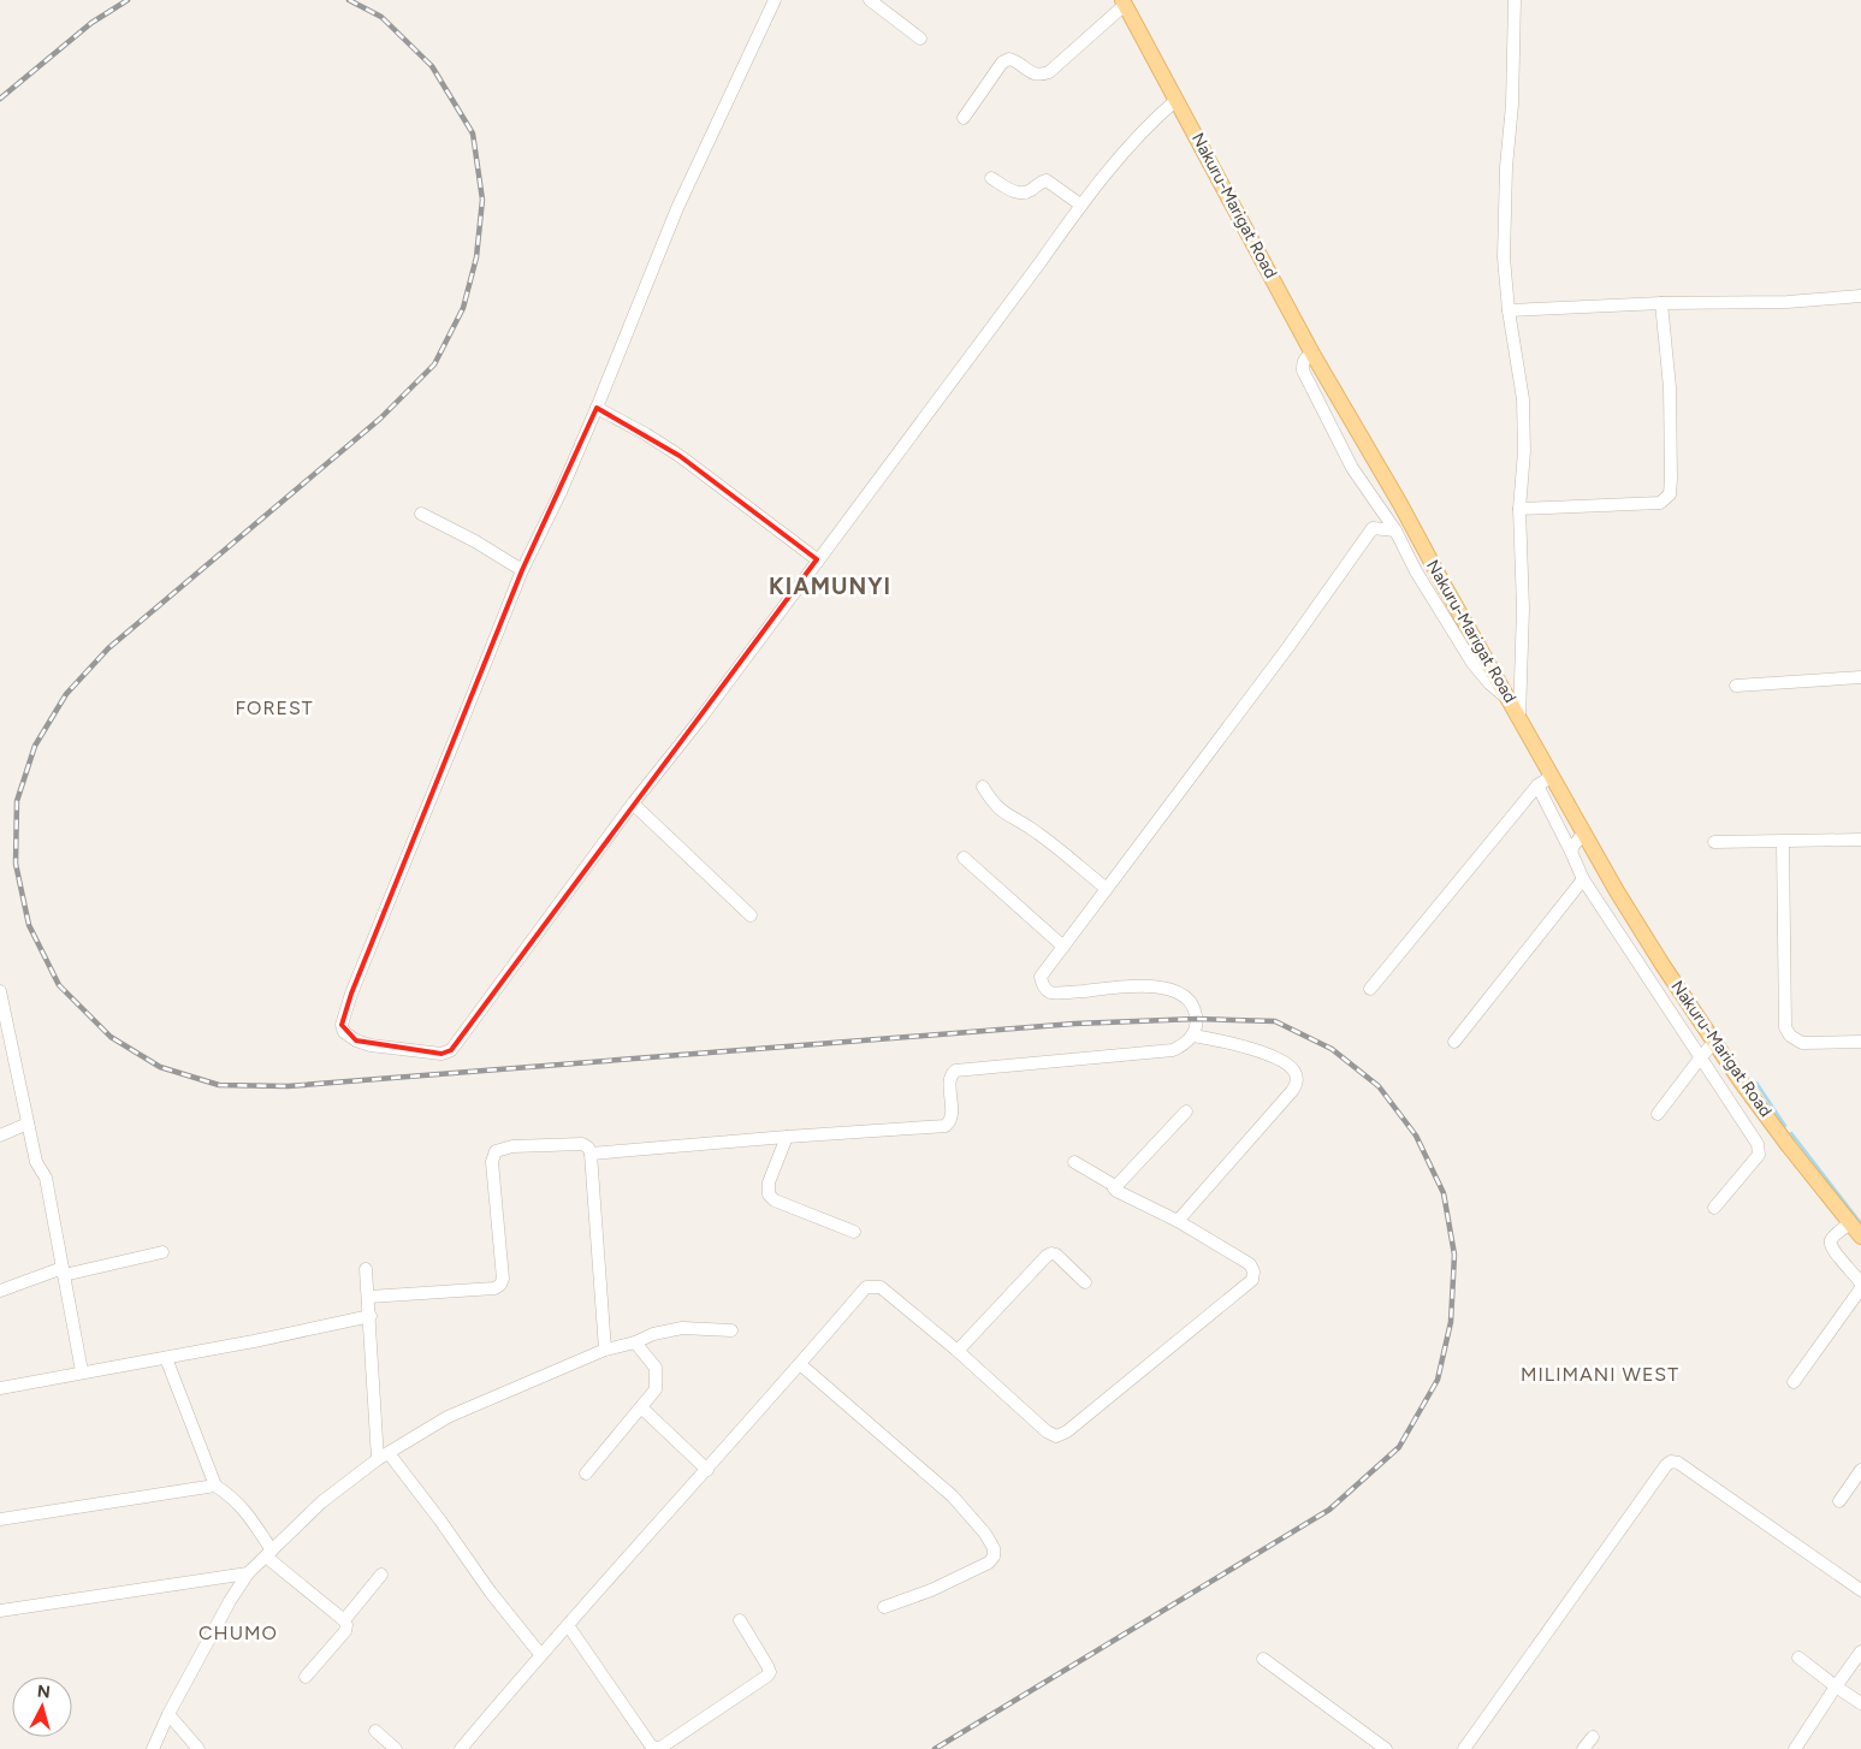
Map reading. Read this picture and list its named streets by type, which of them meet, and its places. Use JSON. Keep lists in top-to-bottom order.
{
  "streets": {
    "main road": ["Nakuru-Marigat Road"]
  },
  "districts": [
    "KIAMUNYI",
    "FOREST",
    "MILIMANI WEST",
    "CHUMO"
  ],
  "north": "top"
}
